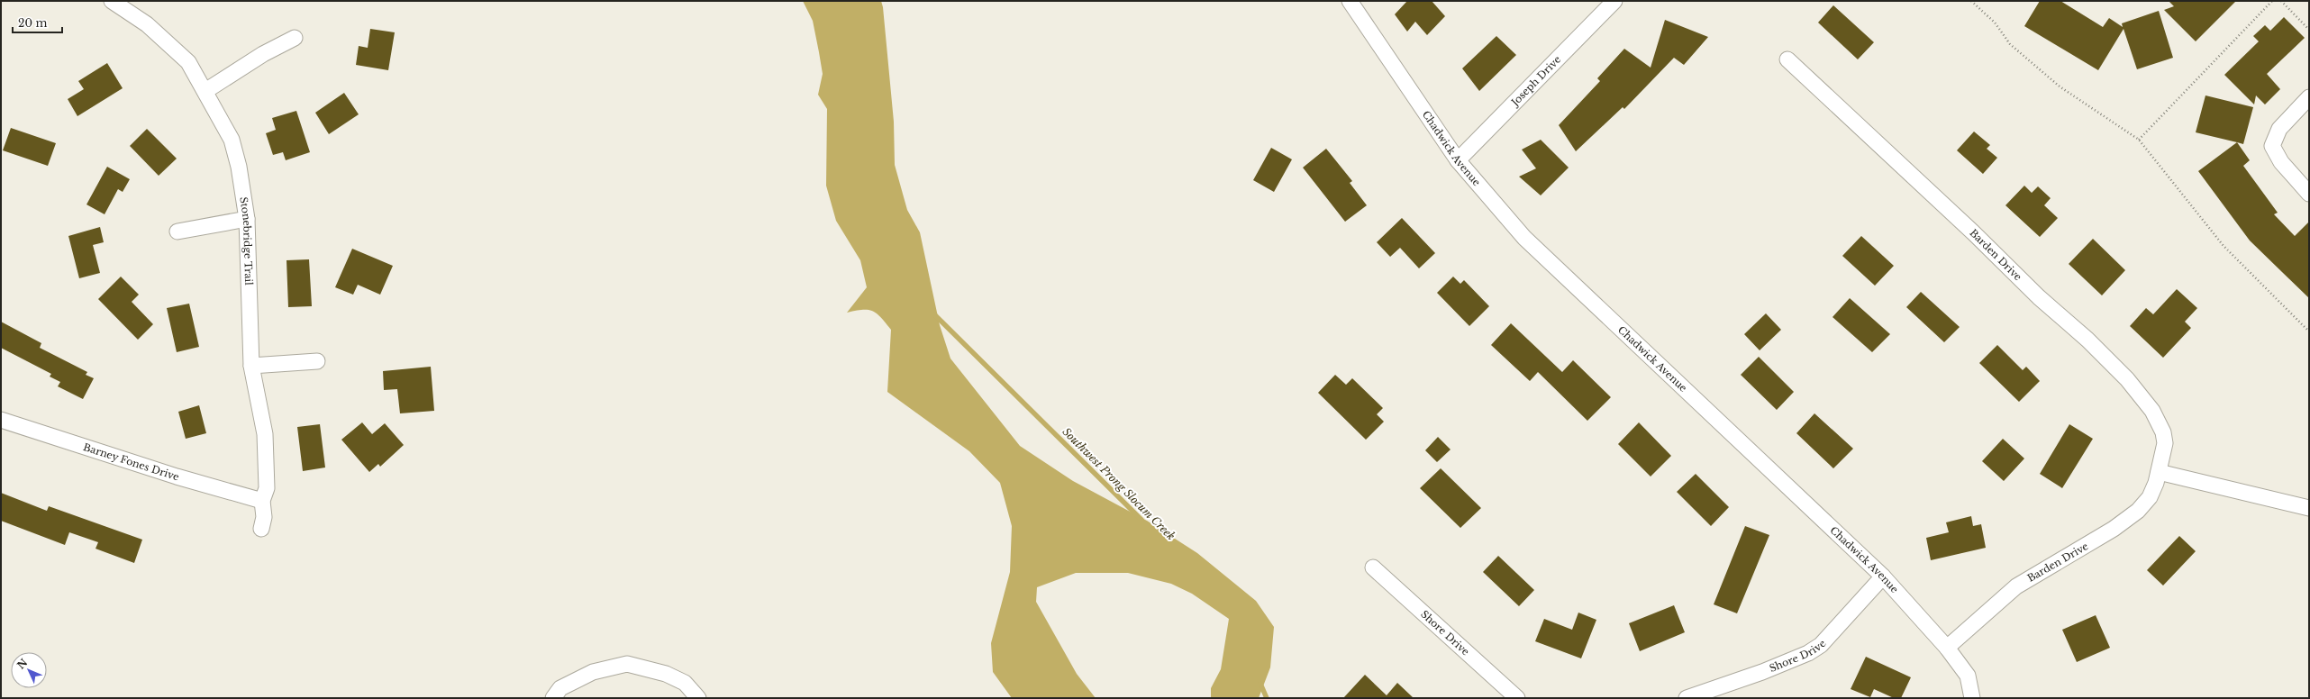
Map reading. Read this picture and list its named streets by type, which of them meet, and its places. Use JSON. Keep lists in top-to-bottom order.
{
  "streets": {
    "street": [
      "Joseph Drive",
      "Chadwick Avenue",
      "Stonebridge Trail",
      "Barden Drive",
      "Barney Fones Drive",
      "Shore Drive"
    ]
  },
  "crossings": [
    ["Joseph Drive", "Chadwick Avenue"],
    ["Chadwick Avenue", "Barden Drive"],
    ["Chadwick Avenue", "Shore Drive"],
    ["Stonebridge Trail", "Barney Fones Drive"]
  ],
  "water": ["Southwest Prong Slocum Creek"],
  "scale_bar": "20 m",
  "north": "top left"
}
